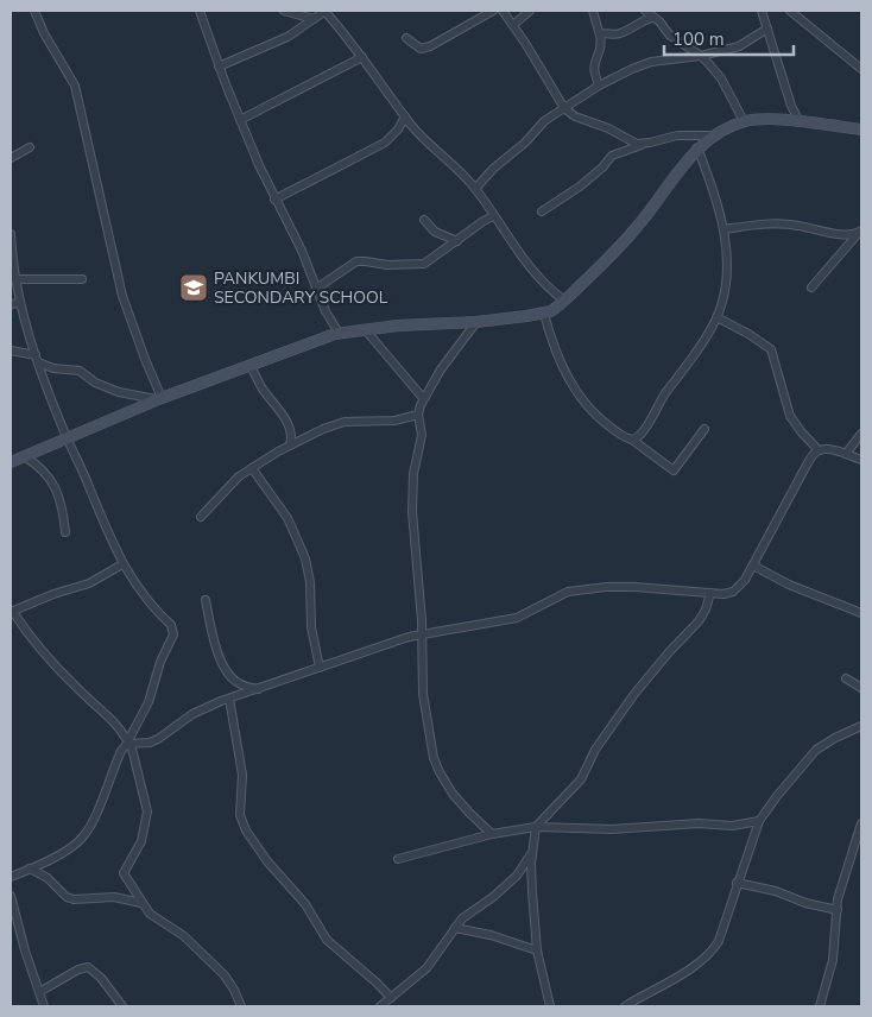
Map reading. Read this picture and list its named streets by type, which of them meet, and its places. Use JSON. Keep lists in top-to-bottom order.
{
  "places": {
    "school or university": ["PANKUMBI SECONDARY SCHOOL"]
  },
  "scale_bar": "100 m"
}
